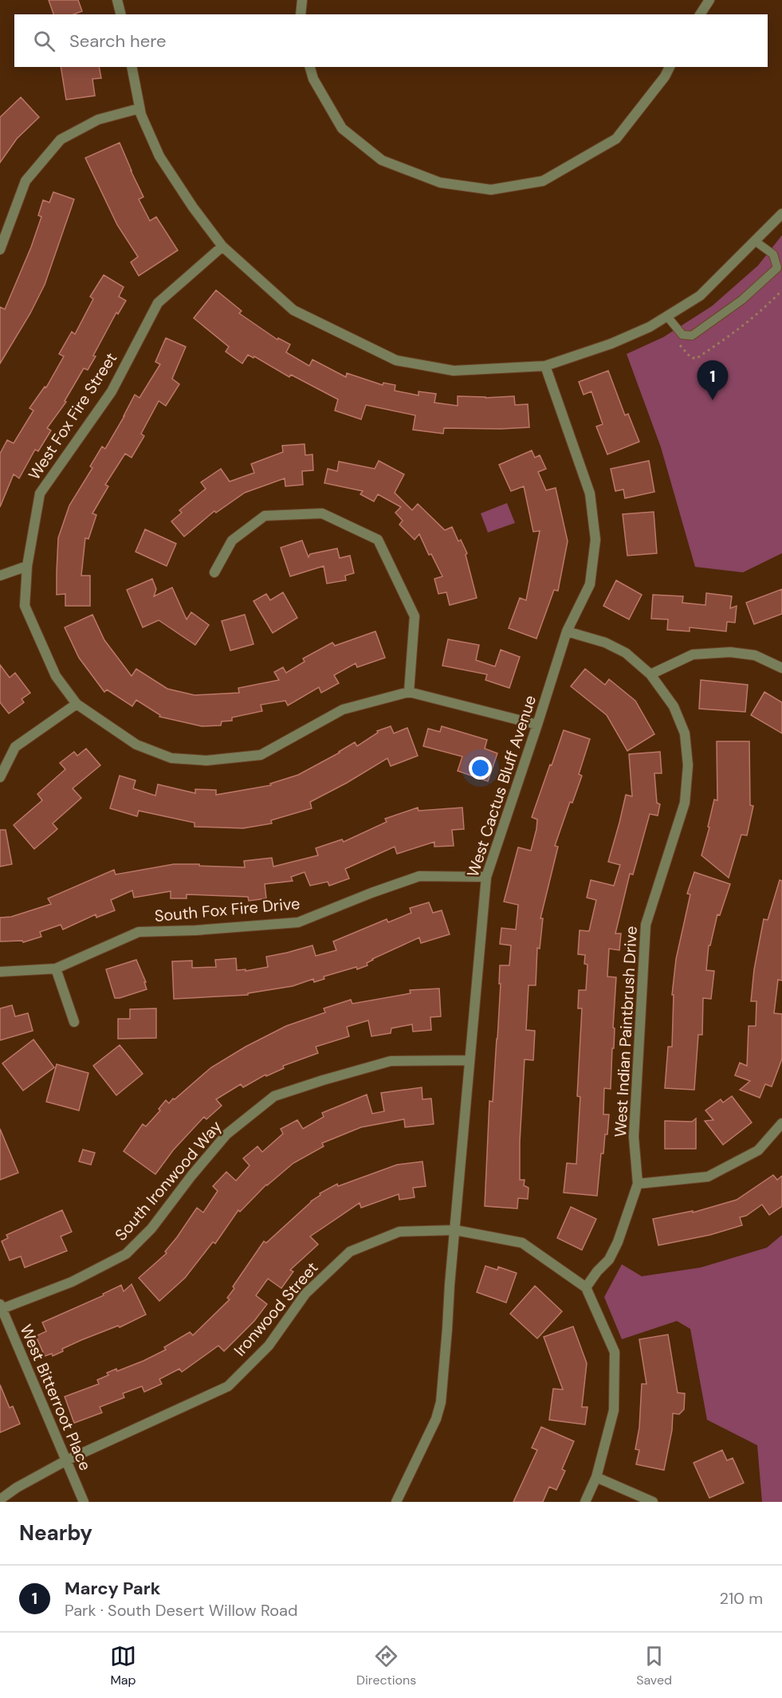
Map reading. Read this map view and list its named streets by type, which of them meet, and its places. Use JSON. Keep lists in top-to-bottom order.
{
  "streets": {
    "street": [
      "West Fox Fire Street",
      "West Cactus Bluff Avenue",
      "South Fox Fire Drive",
      "West Indian Paintbrush Drive",
      "South Ironwood Way",
      "Ironwood Street",
      "West Bitterroot Place"
    ]
  },
  "crossings": [
    ["West Fox Fire Street", "West Cactus Bluff Avenue"],
    ["West Cactus Bluff Avenue", "South Fox Fire Drive"],
    ["West Cactus Bluff Avenue", "West Indian Paintbrush Drive"],
    ["West Cactus Bluff Avenue", "South Ironwood Way"],
    ["West Cactus Bluff Avenue", "Ironwood Street"],
    ["West Indian Paintbrush Drive", "Ironwood Street"],
    ["South Ironwood Way", "West Bitterroot Place"],
    ["Ironwood Street", "West Bitterroot Place"]
  ],
  "page": {
    "search": "Search here",
    "pins": "1",
    "heading": "Nearby",
    "list": [
      {
        "mark": "1",
        "name": "Marcy Park",
        "note": "Park · South Desert Willow Road",
        "value": "210 m"
      }
    ],
    "nav": ["Map", "Directions", "Saved"]
  }
}
